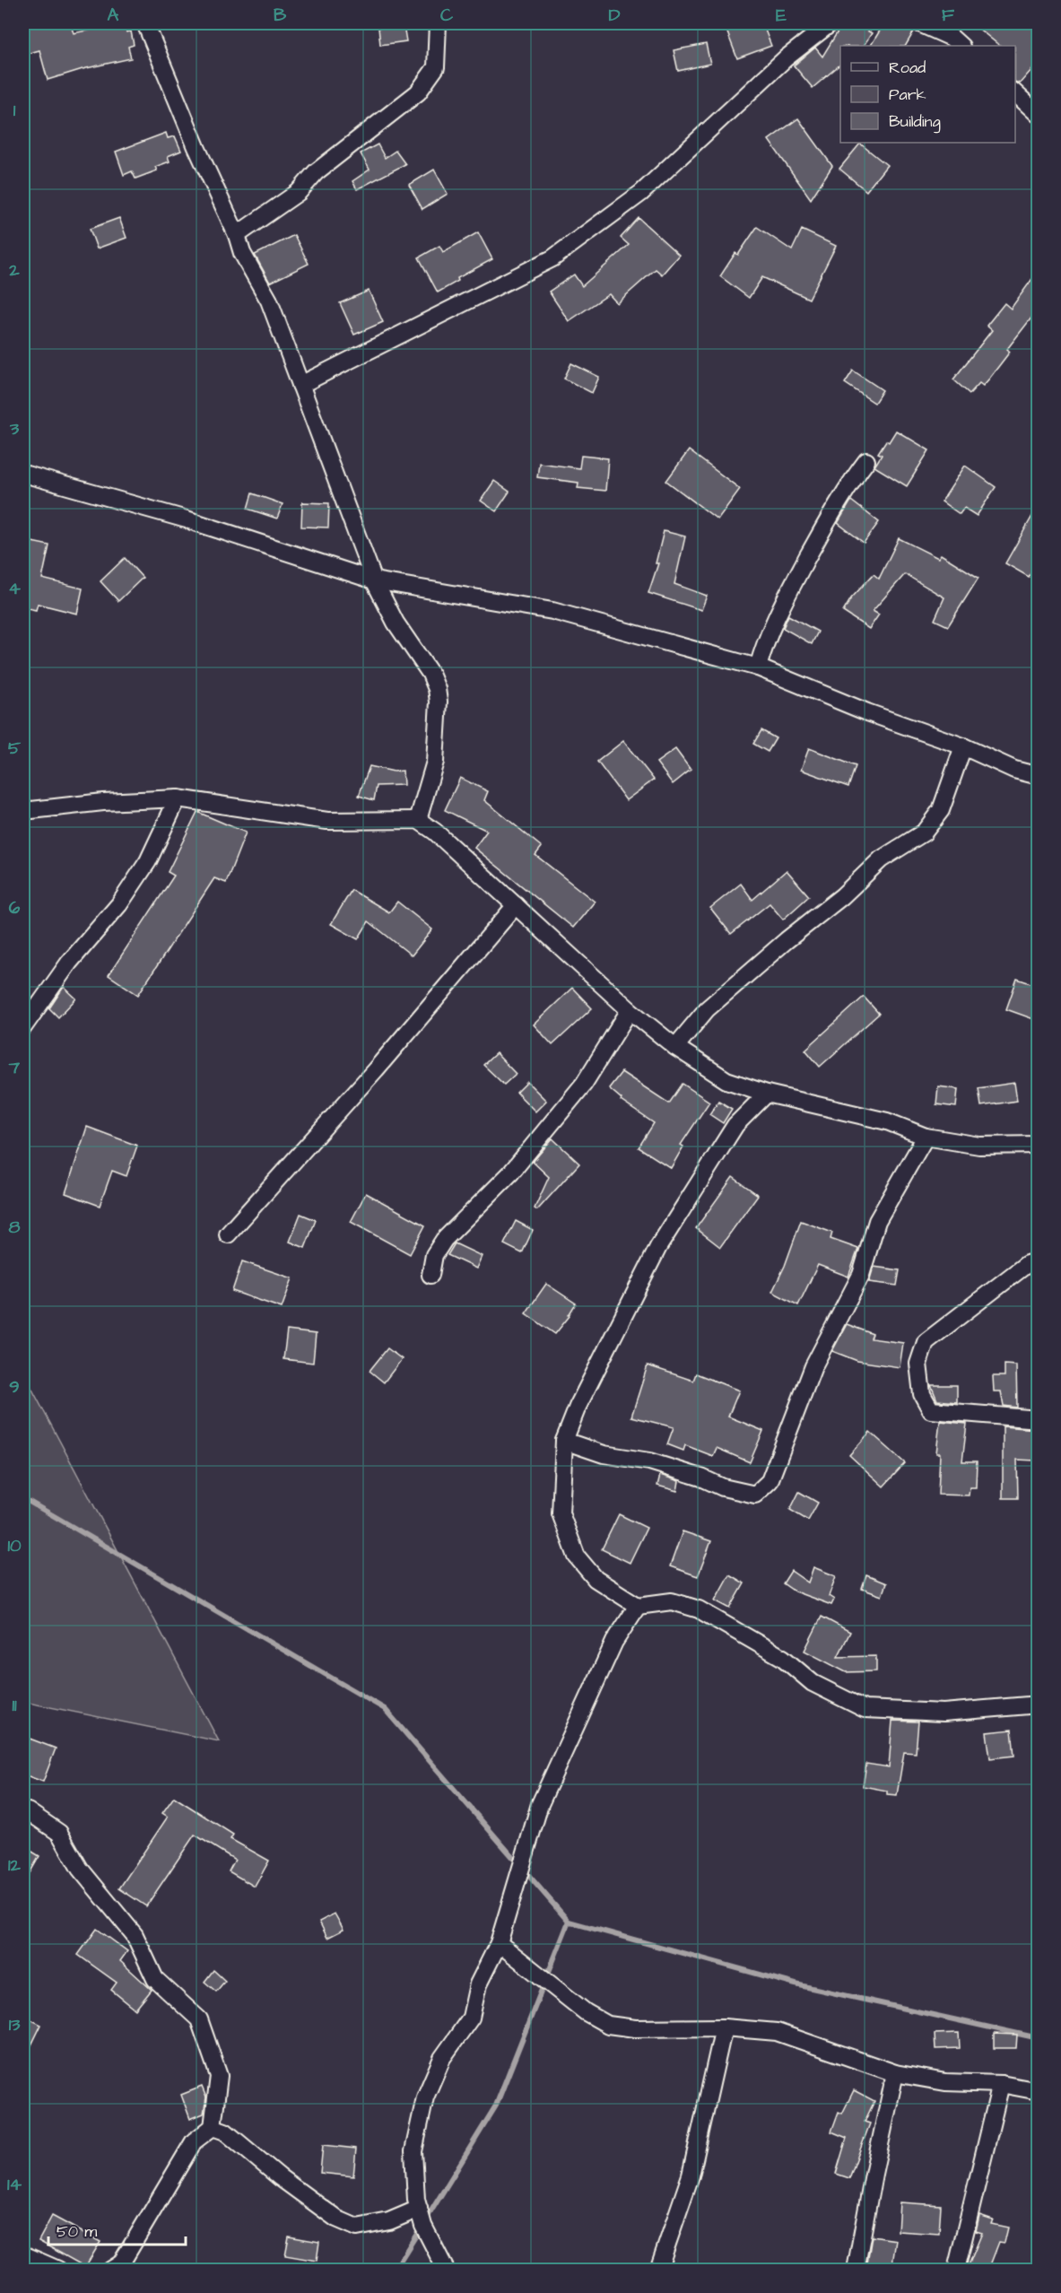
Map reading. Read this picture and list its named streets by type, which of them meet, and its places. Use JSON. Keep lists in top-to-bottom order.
{
  "legend": ["Road", "Park", "Building"],
  "scale_bar": "50 m",
  "grid": {
    "columns": [
      "A",
      "B",
      "C",
      "D",
      "E",
      "F"
    ],
    "rows": [
      "1",
      "2",
      "3",
      "4",
      "5",
      "6",
      "7",
      "8",
      "9",
      "10",
      "11",
      "12",
      "13",
      "14"
    ]
  }
}
